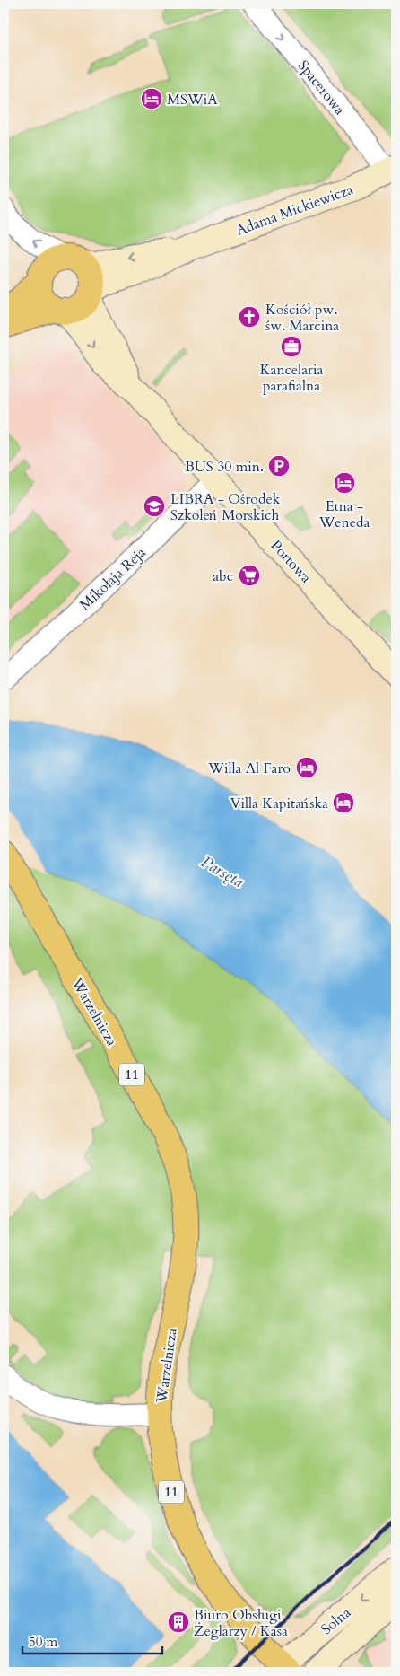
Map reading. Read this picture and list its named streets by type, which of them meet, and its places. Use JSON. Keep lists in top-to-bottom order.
{
  "streets": {
    "main road": ["Warzelnicza", "11"],
    "street": [
      "Spacerowa",
      "Adama Mickiewicza",
      "Portowa",
      "Mikołaja Reja",
      "Solna"
    ]
  },
  "crossings": [
    ["Spacerowa", "Adama Mickiewicza"],
    ["Adama Mickiewicza", "Portowa"],
    ["Portowa", "Mikołaja Reja"],
    ["Warzelnicza", "Solna"]
  ],
  "one_way": ["Spacerowa"],
  "water": ["Parsęta"],
  "places": {
    "hotel": [
      "MSWiA",
      "Etna - Weneda",
      "Willa Al Faro",
      "Villa Kapitańska"
    ],
    "church": ["Kościół pw. św. Marcina"],
    "office": ["Kancelaria parafialna"],
    "parking": ["BUS 30 min."],
    "school or university": ["LIBRA - Ośrodek Szkoleń Morskich"],
    "supermarket": ["abc"],
    "building": ["Biuro Obsługi Żeglarzy / Kasa"]
  },
  "scale_bar": "50 m"
}
